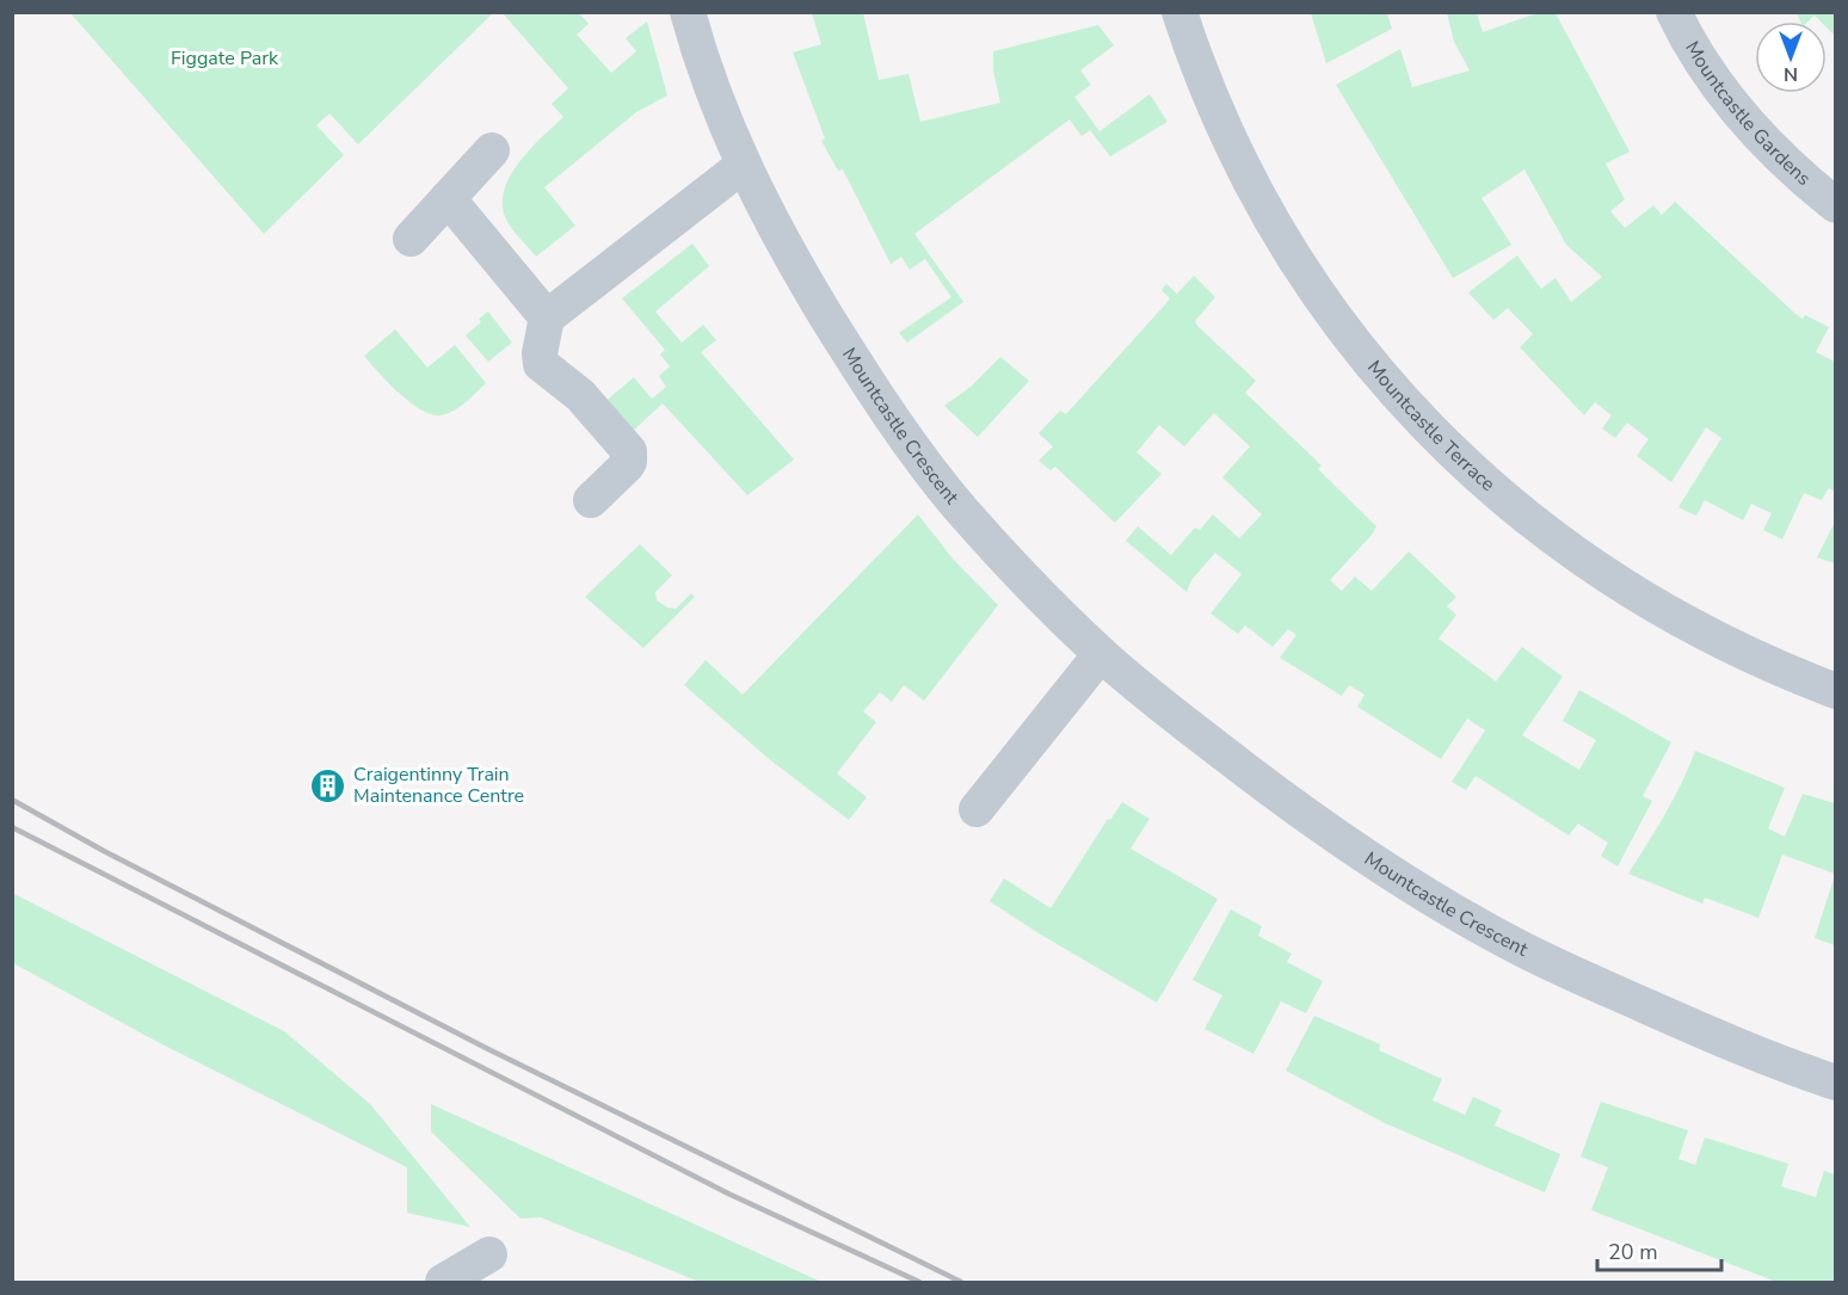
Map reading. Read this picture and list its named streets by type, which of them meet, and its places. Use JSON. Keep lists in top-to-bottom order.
{
  "streets": {
    "street": ["Mountcastle Gardens", "Mountcastle Crescent", "Mountcastle Terrace"]
  },
  "parks": ["Figgate Park"],
  "places": {
    "building": ["Craigentinny Train Maintenance Centre"]
  },
  "scale_bar": "20 m",
  "north": "bottom"
}
